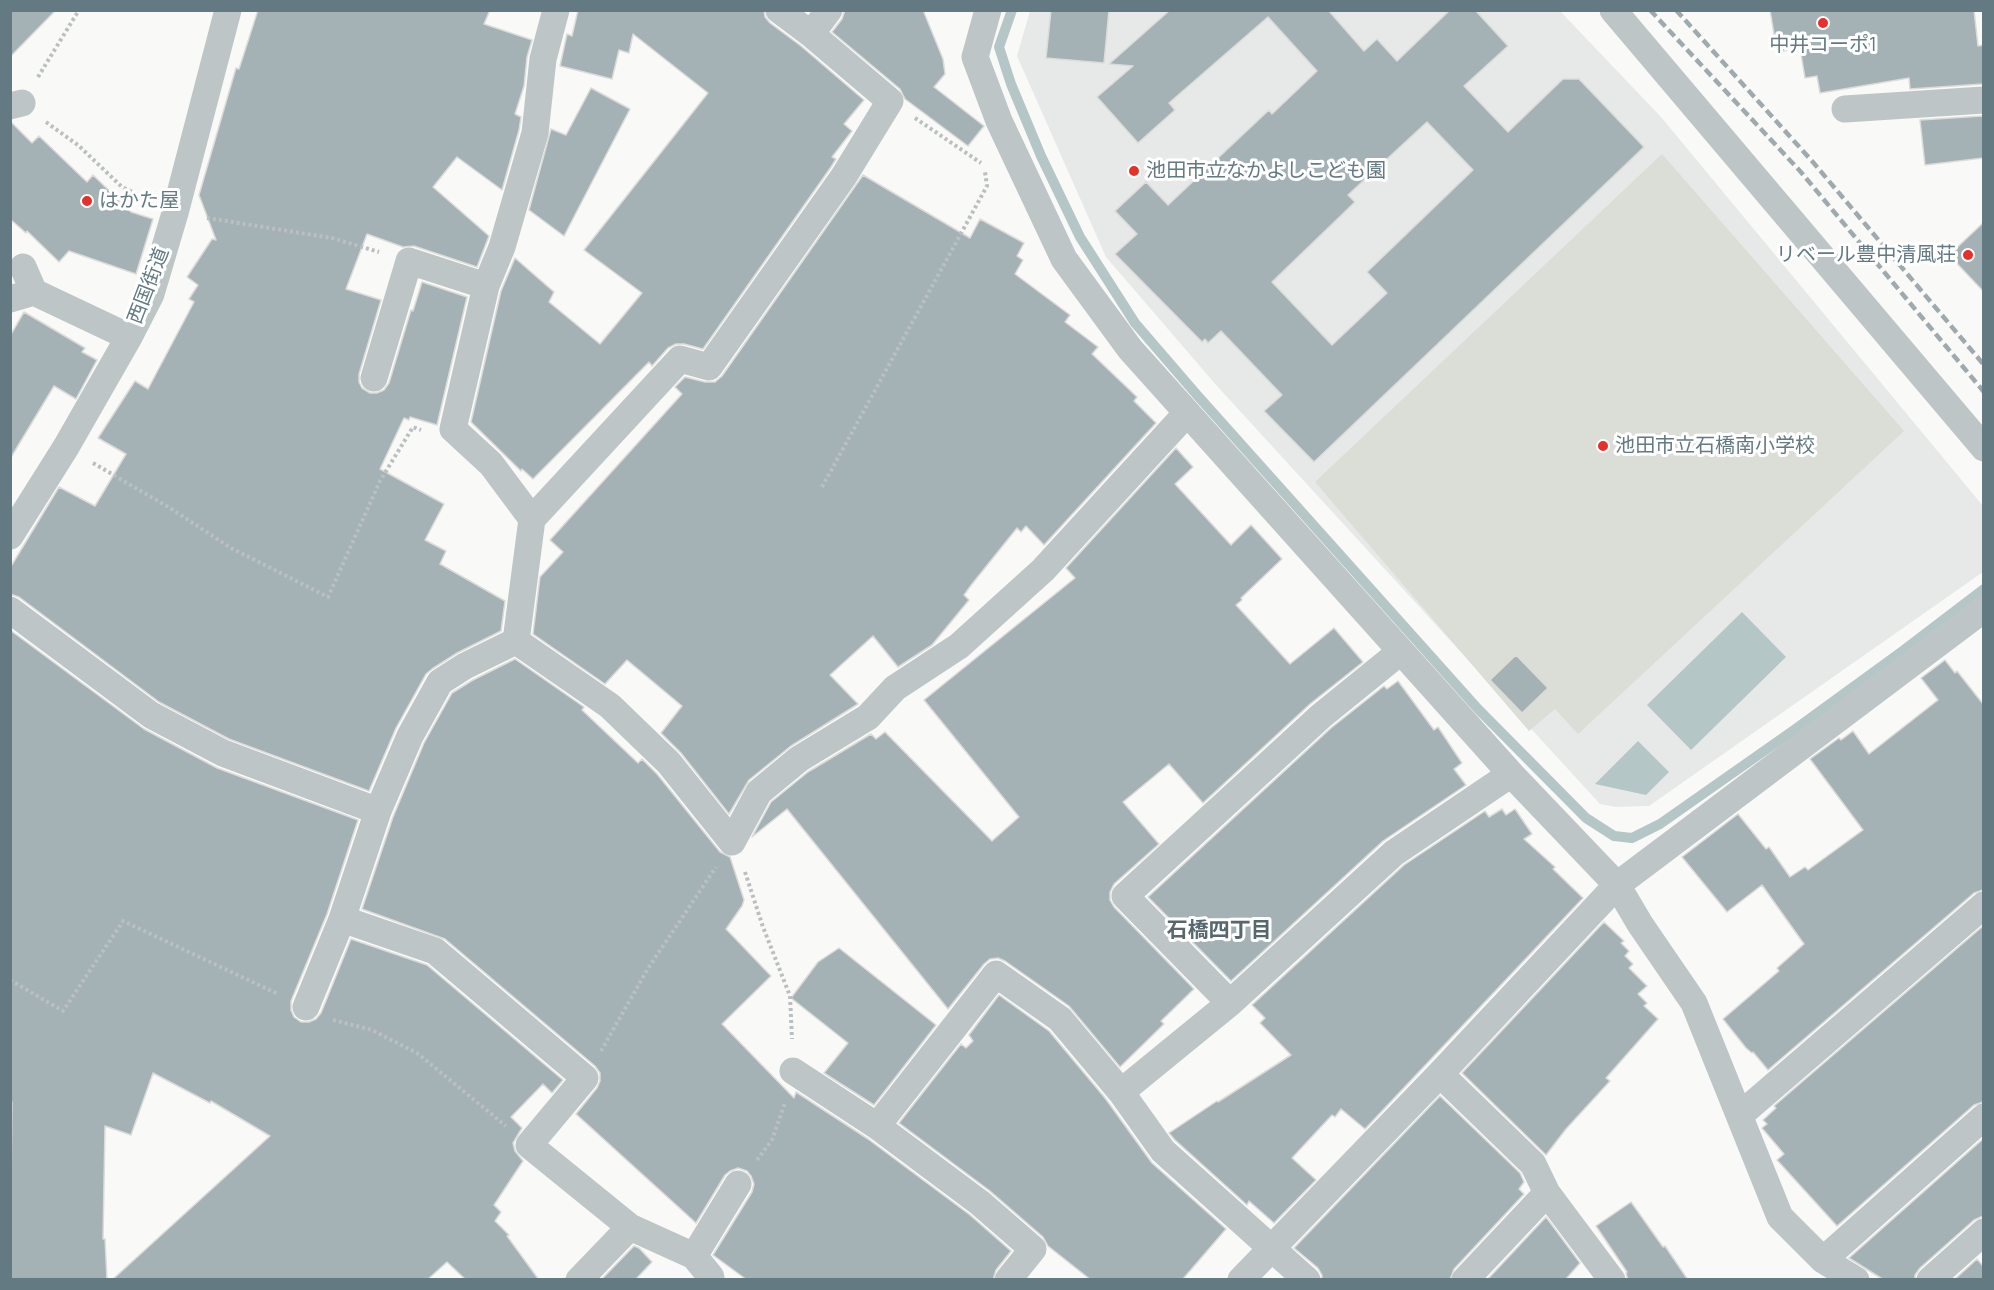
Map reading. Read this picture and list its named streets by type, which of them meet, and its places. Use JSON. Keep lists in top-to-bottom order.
{
  "streets": {
    "street": ["西国街道"]
  },
  "districts": ["石橋四丁目"],
  "places": [
    "中井コーポ1",
    "池田市立なかよしこども園",
    "はかた屋",
    "リベール豊中清風荘",
    "池田市立石橋南小学校"
  ]
}
